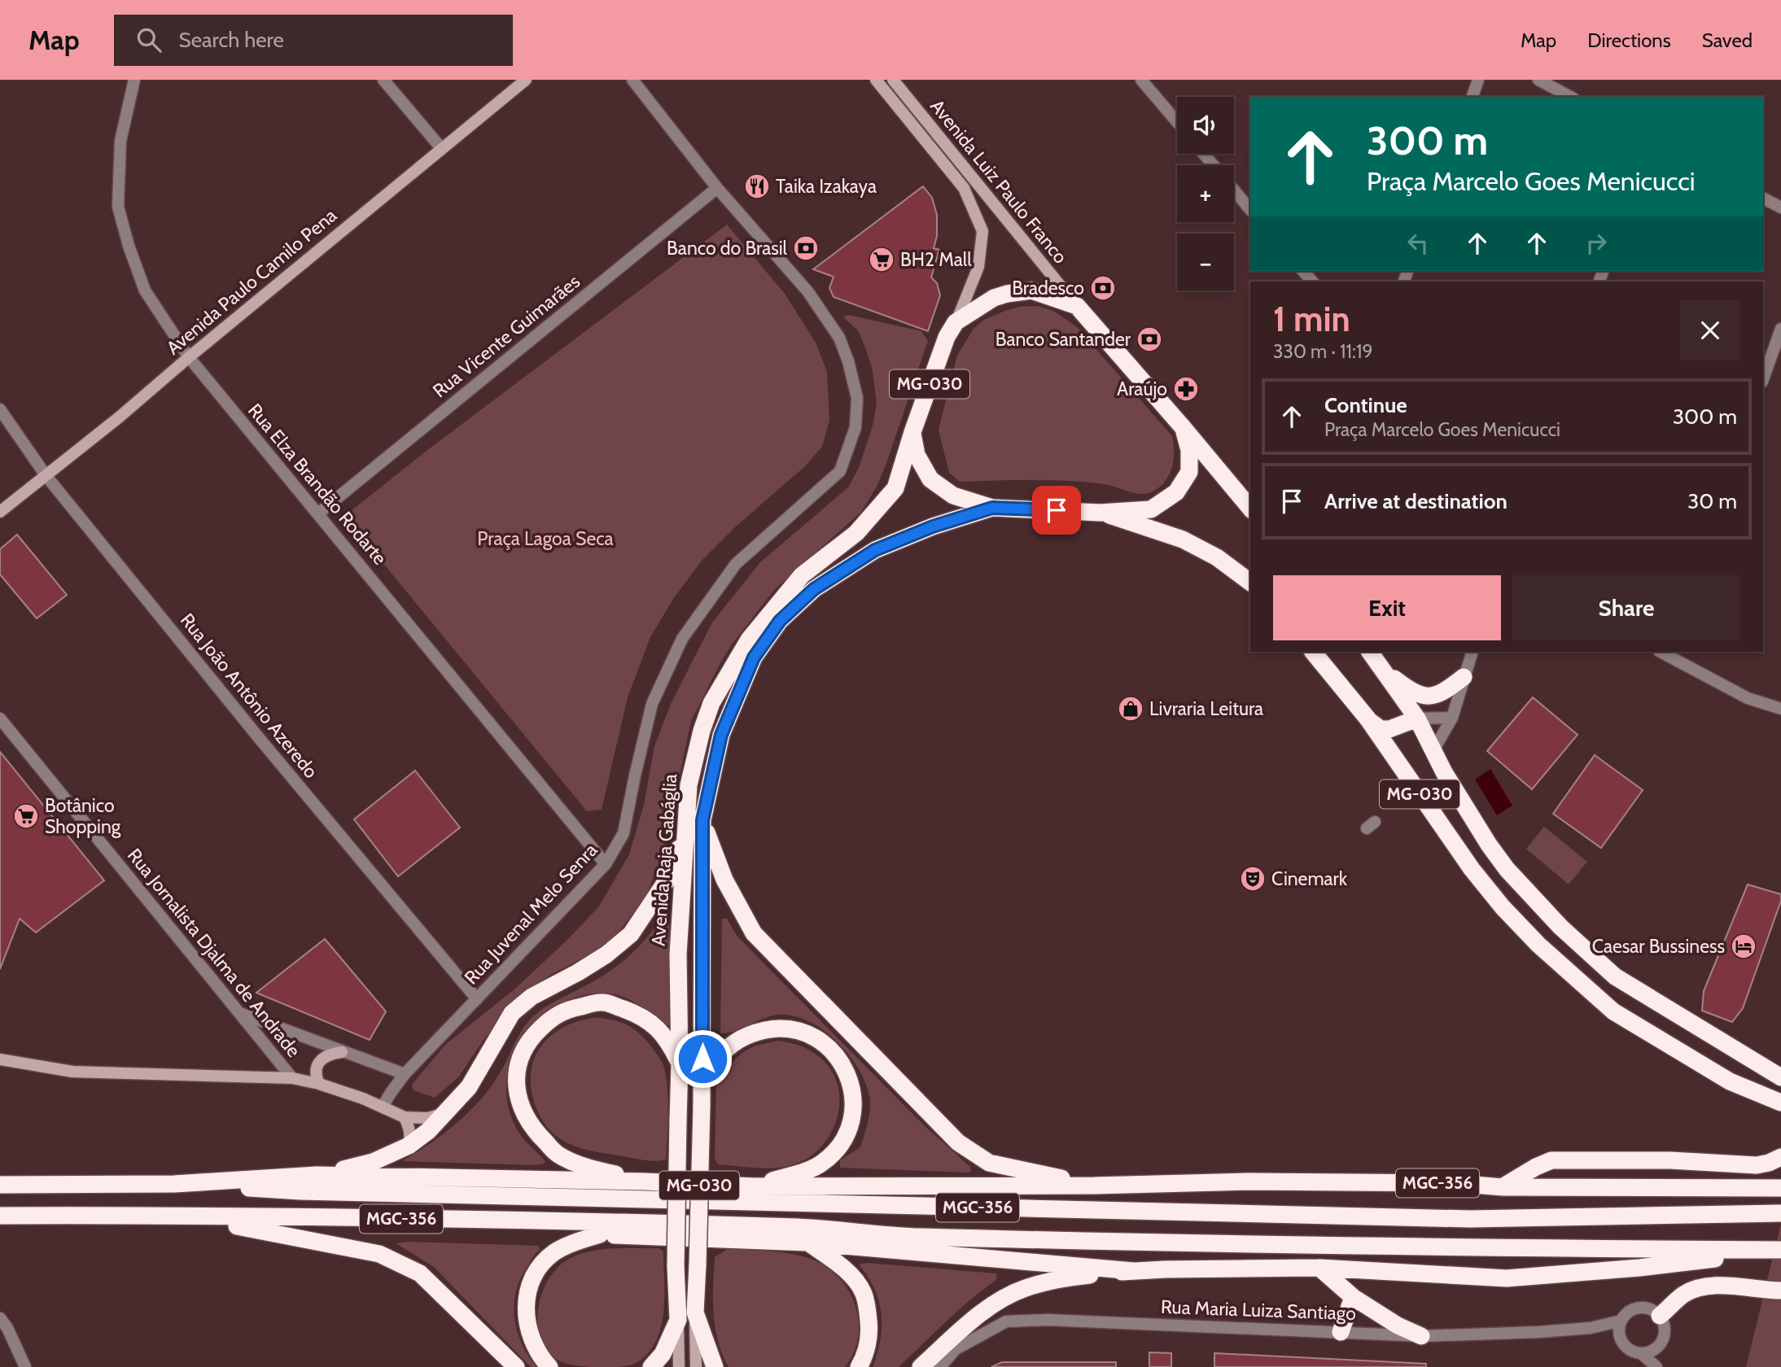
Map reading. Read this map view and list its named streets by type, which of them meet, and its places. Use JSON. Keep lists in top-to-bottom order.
{
  "streets": {
    "highway": ["MG-030", "Avenida Raja Gabáglia", "MGC-356"],
    "street": [
      "Avenida Luiz Paulo Franco",
      "Avenida Paulo Camilo Pena",
      "Rua Vicente Guimarães",
      "Rua Elza Brandão Rodarte",
      "Rua João Antônio Azeredo",
      "Rua Juvenal Melo Senra",
      "Rua Jornalista Djalma de Andrade",
      "Rua Maria Luiza Santiago"
    ]
  },
  "crossings": [
    ["Avenida Luiz Paulo Franco", "MG-030"],
    ["Avenida Paulo Camilo Pena", "Rua Elza Brandão Rodarte"],
    ["Avenida Paulo Camilo Pena", "Rua João Antônio Azeredo"],
    ["Rua Vicente Guimarães", "Rua Elza Brandão Rodarte"],
    ["Rua Vicente Guimarães", "Rua Juvenal Melo Senra"],
    ["MG-030", "Avenida Raja Gabáglia"],
    ["Rua Elza Brandão Rodarte", "Rua Juvenal Melo Senra"],
    ["Rua João Antônio Azeredo", "Rua Juvenal Melo Senra"]
  ],
  "parks": ["Praça Lagoa Seca"],
  "places": {
    "restaurant": ["Taika Izakaya"],
    "bank": ["Banco do Brasil", "Bradesco", "Banco Santander"],
    "supermarket": ["BH2 Mall", "Botânico Shopping"],
    "pharmacy": ["Araújo"],
    "shop": ["Livraria Leitura"],
    "theatre": ["Cinemark"],
    "hotel": ["Caesar Bussiness"]
  },
  "page": {
    "header": "Map",
    "search": "Search here",
    "nav": ["Map", "Directions", "Saved"],
    "map_buttons": ["+", "−"],
    "turn": ["300 m", "Praça Marcelo Goes Menicucci"],
    "heading": ["1 min", "330 m · 11:19"],
    "list": [
      {
        "name": "Continue",
        "note": "Praça Marcelo Goes Menicucci",
        "value": "300 m"
      },
      {
        "name": "Arrive at destination",
        "value": "30 m"
      }
    ],
    "buttons": ["Exit", "Share"]
  }
}
